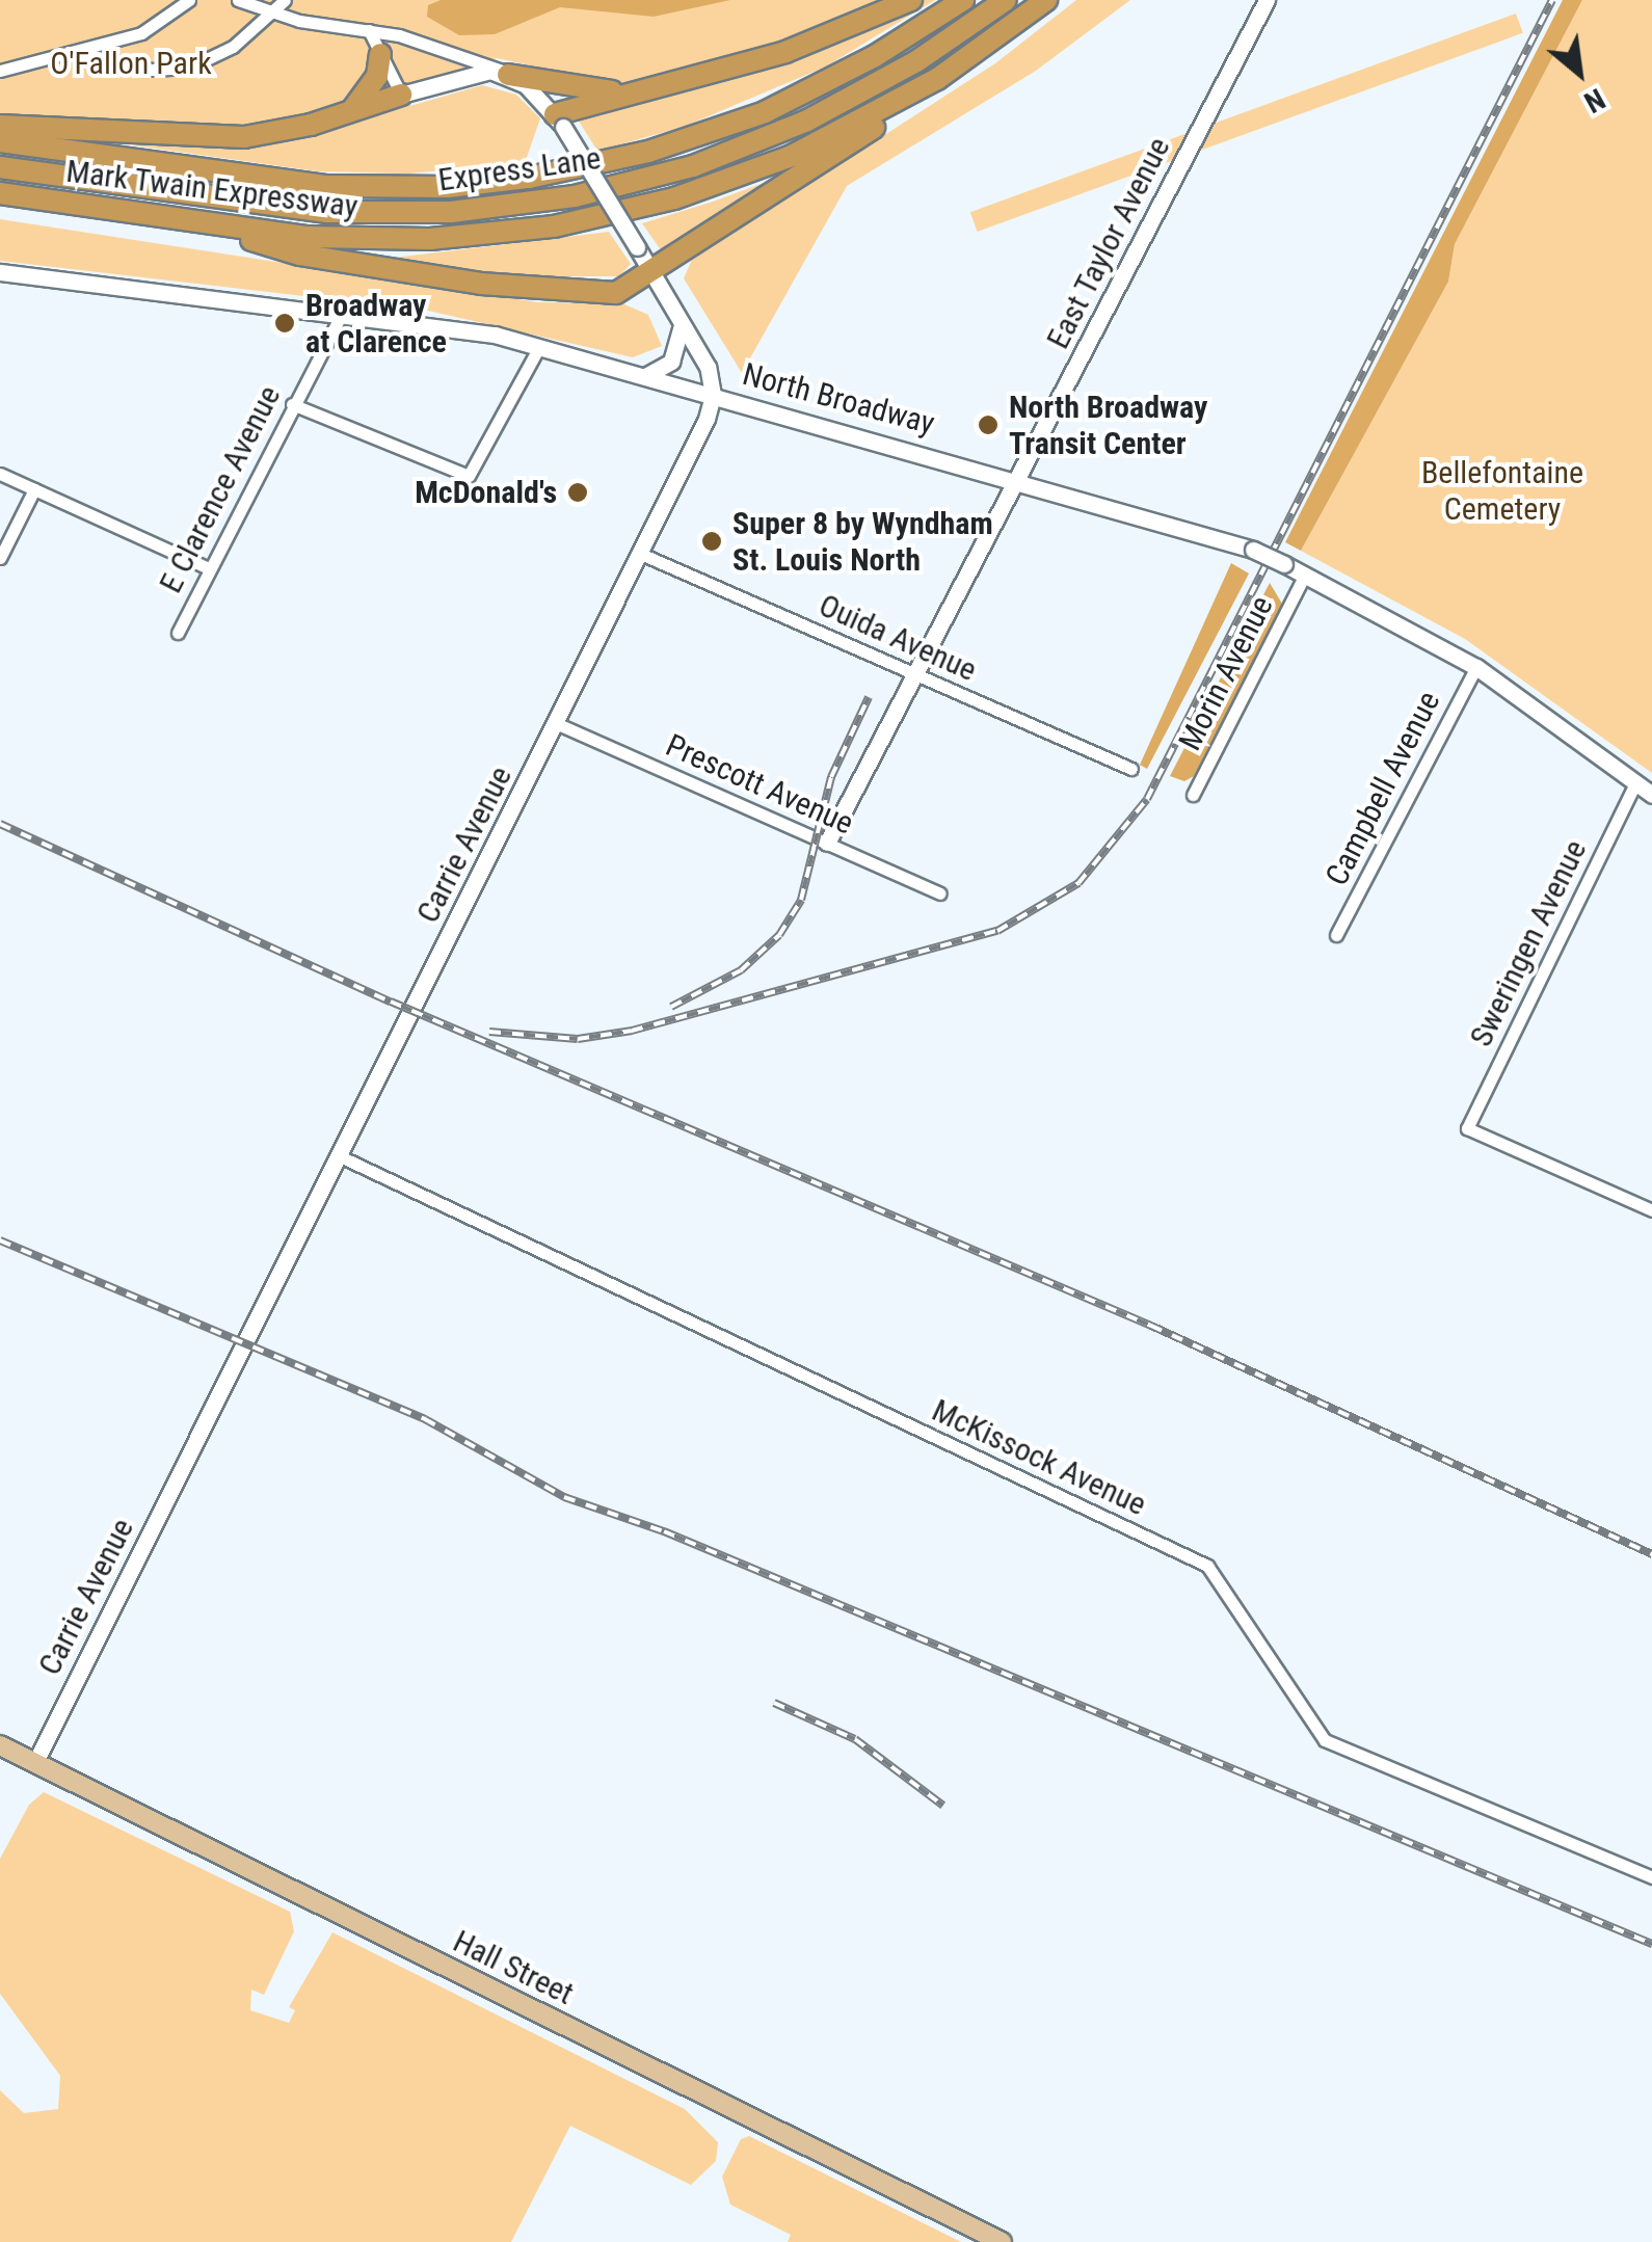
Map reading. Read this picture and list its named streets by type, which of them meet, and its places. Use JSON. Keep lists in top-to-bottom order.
{
  "streets": {
    "highway": ["Express Lane", "Mark Twain Expressway"],
    "main road": ["Hall Street"],
    "street": [
      "East Taylor Avenue",
      "North Broadway",
      "E Clarence Avenue",
      "Ouida Avenue",
      "Morin Avenue",
      "Prescott Avenue",
      "Campbell Avenue",
      "Carrie Avenue",
      "Sweringen Avenue",
      "McKissock Avenue"
    ]
  },
  "crossings": [
    ["East Taylor Avenue", "North Broadway"],
    ["East Taylor Avenue", "Ouida Avenue"],
    ["East Taylor Avenue", "Prescott Avenue"],
    ["North Broadway", "E Clarence Avenue"],
    ["North Broadway", "Morin Avenue"],
    ["North Broadway", "Campbell Avenue"],
    ["North Broadway", "Carrie Avenue"],
    ["North Broadway", "Sweringen Avenue"],
    ["Ouida Avenue", "Carrie Avenue"],
    ["Prescott Avenue", "Carrie Avenue"],
    ["Carrie Avenue", "McKissock Avenue"],
    ["Carrie Avenue", "Hall Street"]
  ],
  "parks": ["O'Fallon Park", "Bellefontaine Cemetery"],
  "places": [
    "Broadway at Clarence",
    "North Broadway Transit Center",
    "McDonald's",
    "Super 8 by Wyndham St. Louis North"
  ],
  "north": "bottom right"
}
